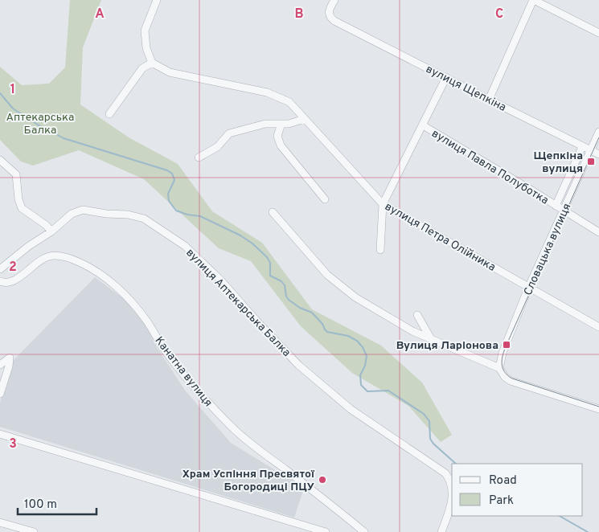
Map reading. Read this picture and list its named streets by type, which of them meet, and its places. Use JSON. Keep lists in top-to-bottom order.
{
  "streets": {
    "street": [
      "вулиця Щепкіна",
      "вулиця Павла Полуботка",
      "вулиця Петра Олійника",
      "Словацька вулиця",
      "вулиця Аптекарська Балка",
      "Канатна вулиця"
    ]
  },
  "crossings": [
    ["вулиця Щепкіна", "Словацька вулиця"],
    ["вулиця Павла Полуботка", "Словацька вулиця"],
    ["вулиця Петра Олійника", "Словацька вулиця"]
  ],
  "parks": ["Аптекарська Балка"],
  "places": {
    "transit": ["Щепкіна вулиця", "Вулиця Ларіонова"],
    "other": ["Храм Успіння Пресвятої Богородиці ПЦУ"]
  },
  "legend": ["Road", "Park"],
  "scale_bar": "100 m",
  "grid": {
    "columns": ["A", "B", "C"],
    "rows": ["1", "2", "3"]
  }
}
